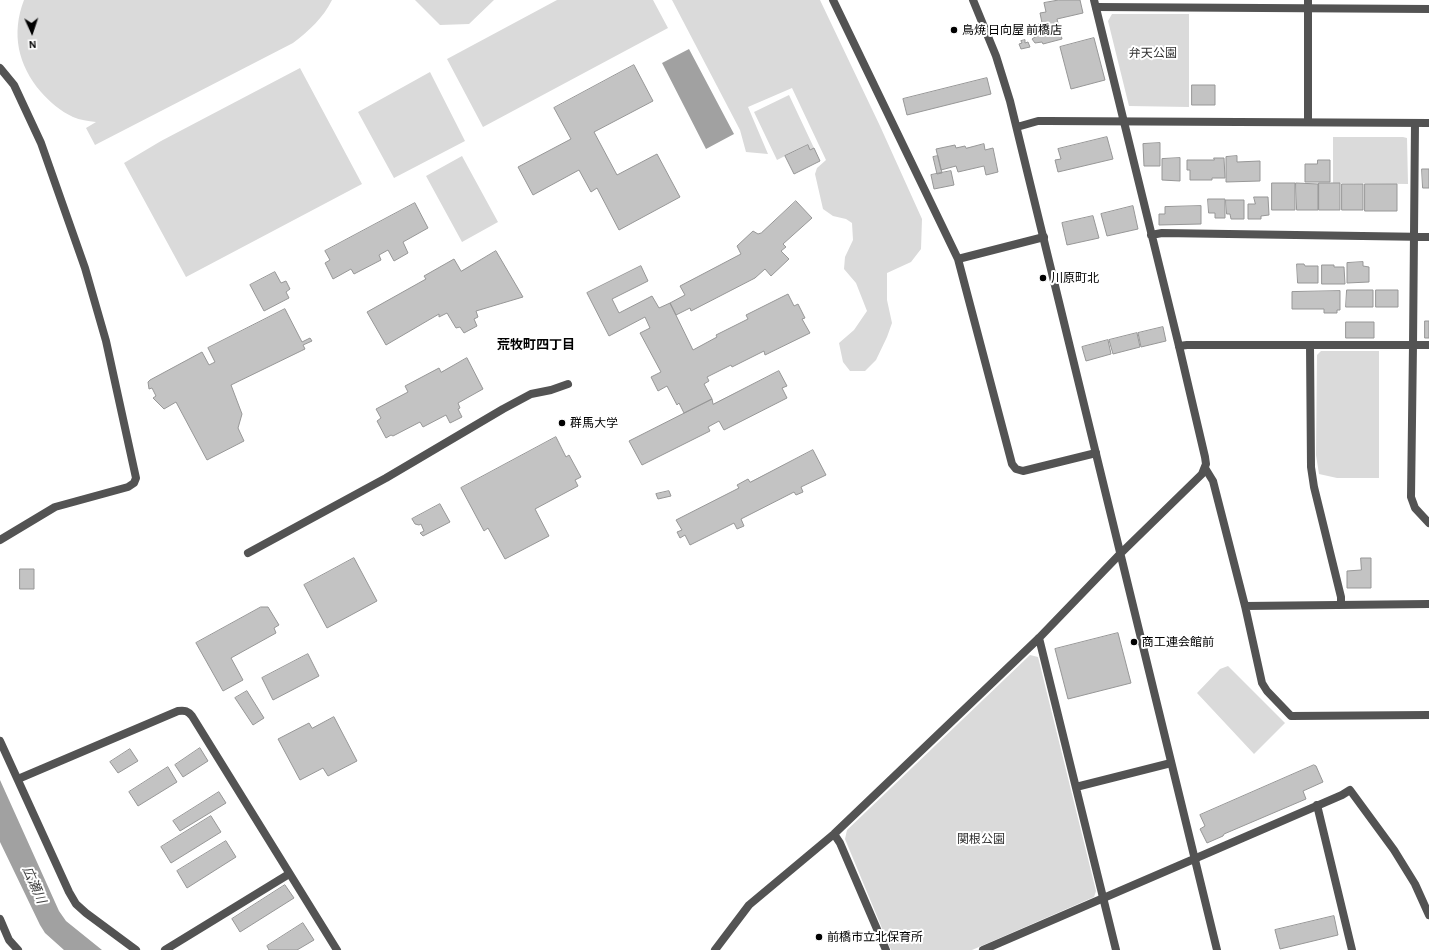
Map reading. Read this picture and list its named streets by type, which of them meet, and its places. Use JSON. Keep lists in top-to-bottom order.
{
  "districts": ["荒牧町四丁目"],
  "water": ["広瀬川"],
  "parks": ["弁天公園", "関根公園"],
  "places": [
    "鳥焼 日向屋 前橋店",
    "川原町北",
    "群馬大学",
    "商工連会館前",
    "前橋市立北保育所"
  ],
  "north": "bottom"
}
